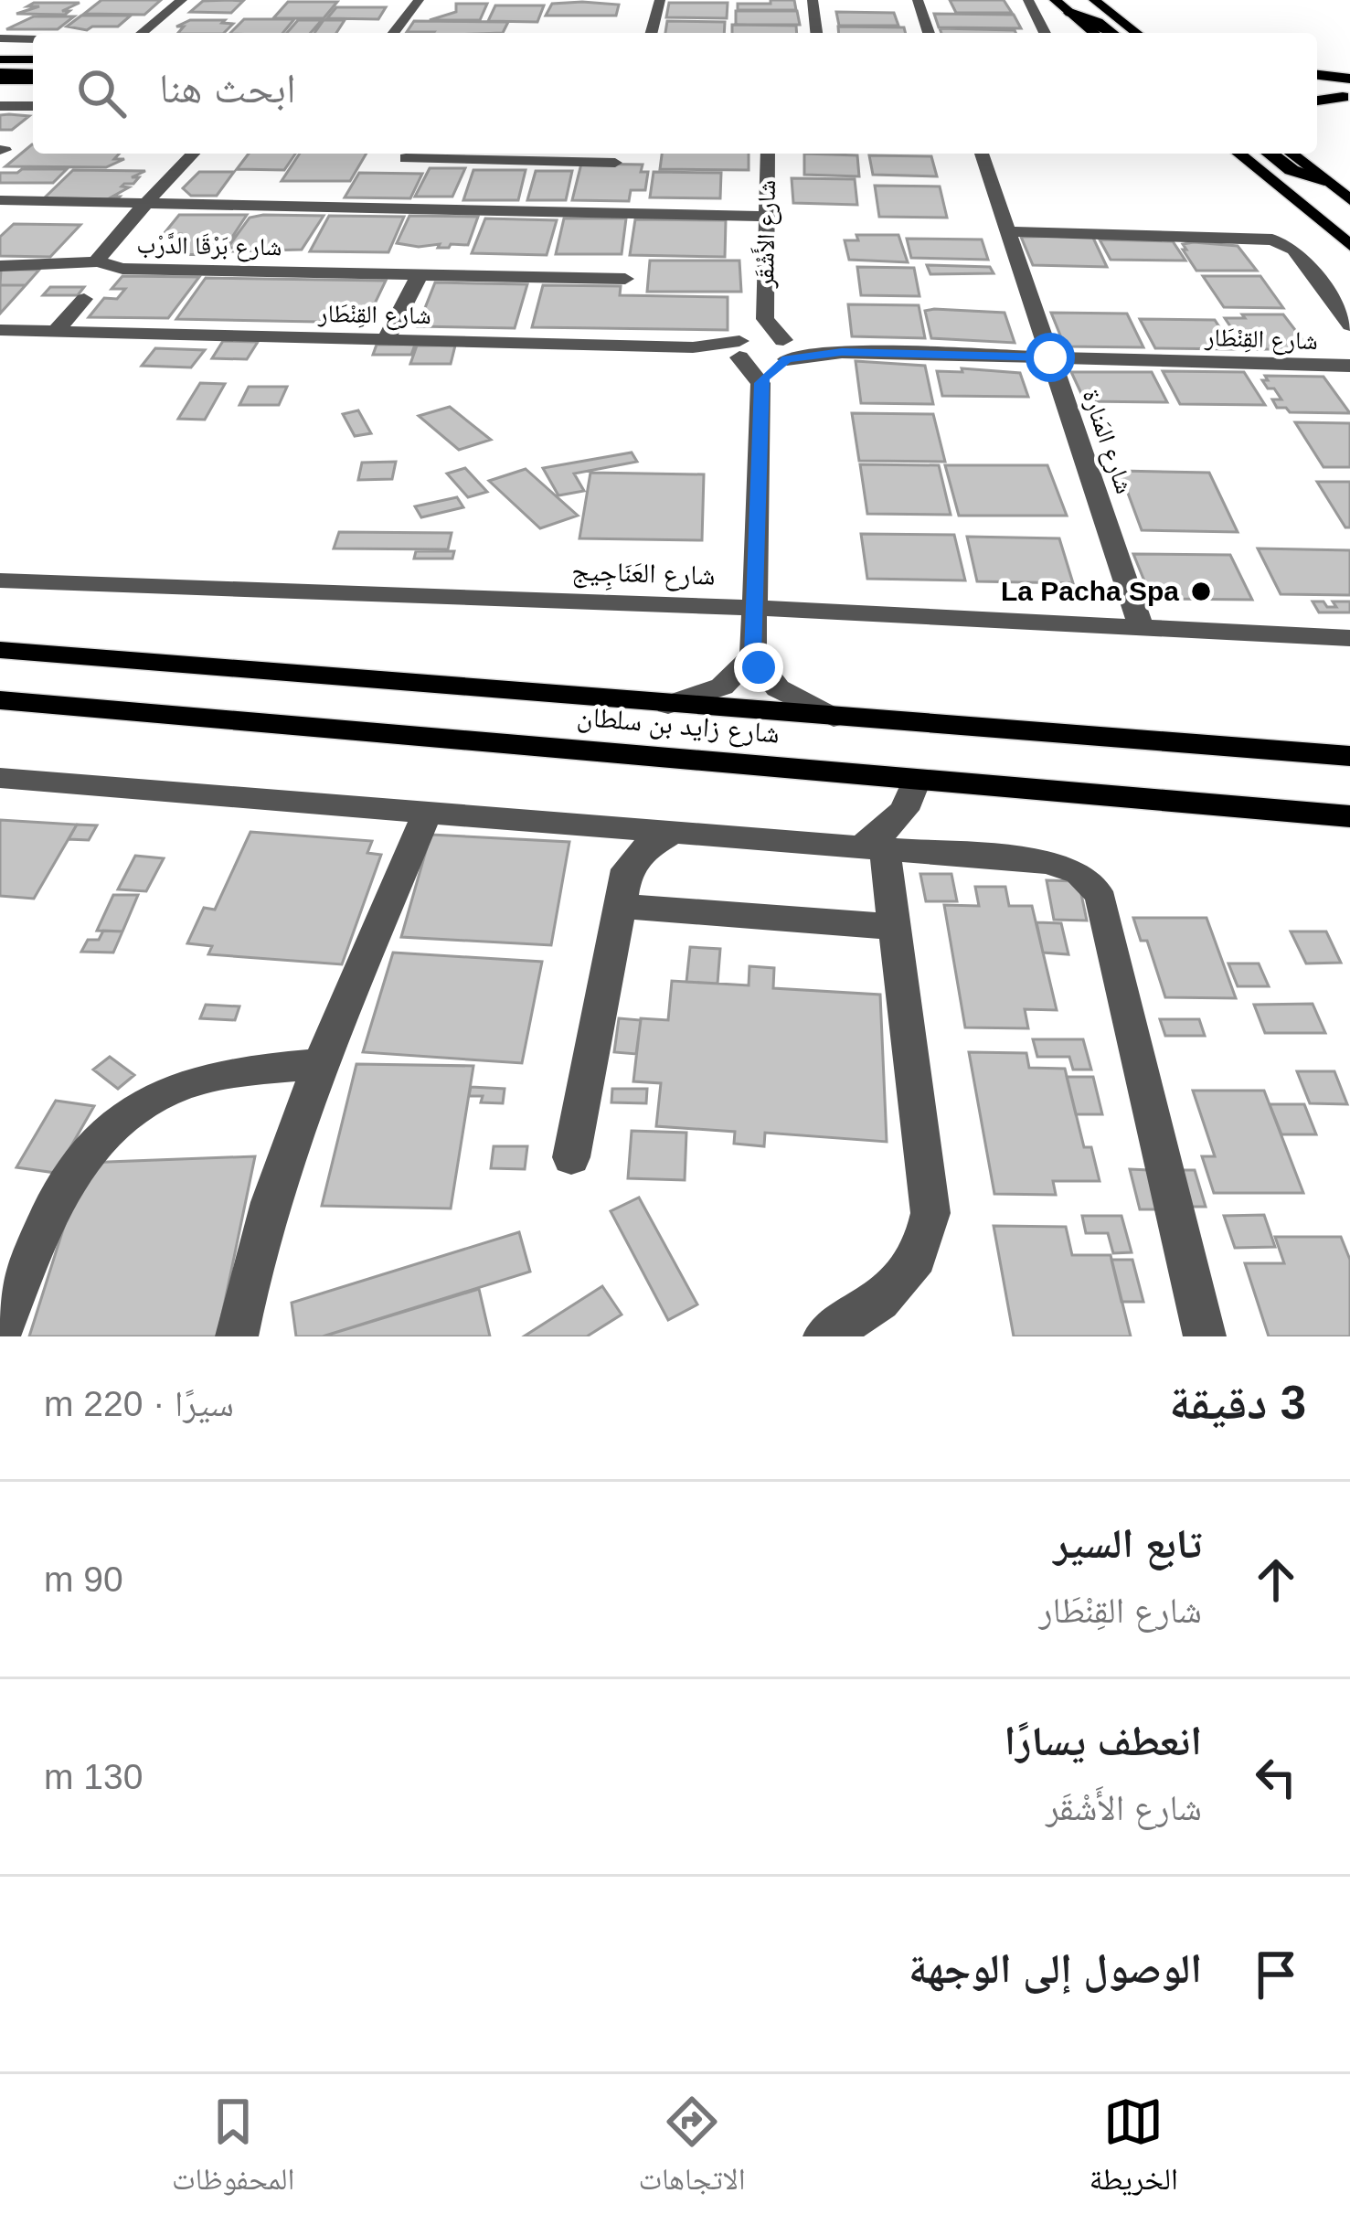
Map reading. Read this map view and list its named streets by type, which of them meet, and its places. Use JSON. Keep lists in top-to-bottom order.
{
  "streets": {
    "main road": ["شارع زايد بن سلطان"],
    "street": [
      "شارع الأَشْقَر",
      "شارع بَرْقَا الدَّرْب",
      "شارع القِنْطَار",
      "شارع المَنارة",
      "شارع العَنَاجِيج"
    ]
  },
  "crossings": [
    ["شارع الأَشْقَر", "شارع القِنْطَار"],
    ["شارع القِنْطَار", "شارع المَنارة"],
    ["شارع المَنارة", "شارع العَنَاجِيج"]
  ],
  "places": ["La Pacha Spa"],
  "page": {
    "search": "ابحث هنا",
    "heading": ["3 دقيقة", "سيرًا · 220 m"],
    "list": [
      ["تابع السير", "شارع القِنْطَار", "90 m"],
      ["انعطف يسارًا", "شارع الأَشْقَر", "130 m"],
      "الوصول إلى الوجهة"
    ],
    "nav": ["الخريطة", "الاتجاهات", "المحفوظات"]
  }
}
